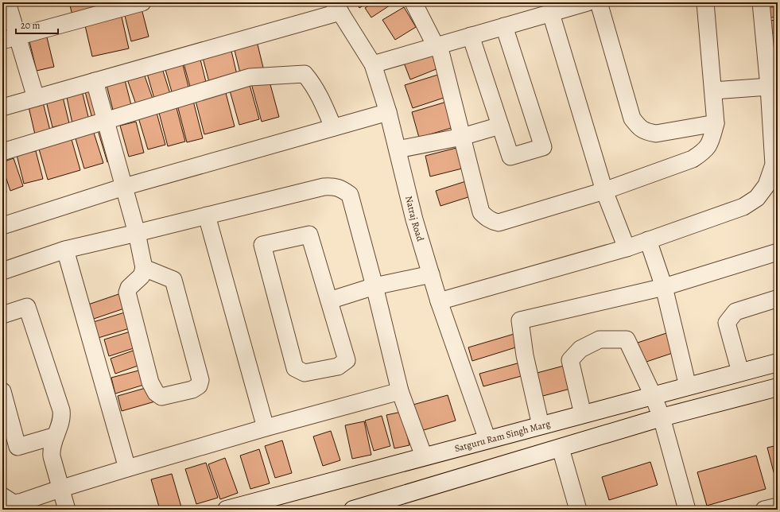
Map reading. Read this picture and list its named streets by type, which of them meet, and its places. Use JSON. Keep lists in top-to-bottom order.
{
  "streets": {
    "main road": ["Satguru Ram Singh Marg"],
    "street": ["Natraj Road"]
  },
  "crossings": [
    ["Natraj Road", "Satguru Ram Singh Marg"]
  ],
  "scale_bar": "20 m"
}
